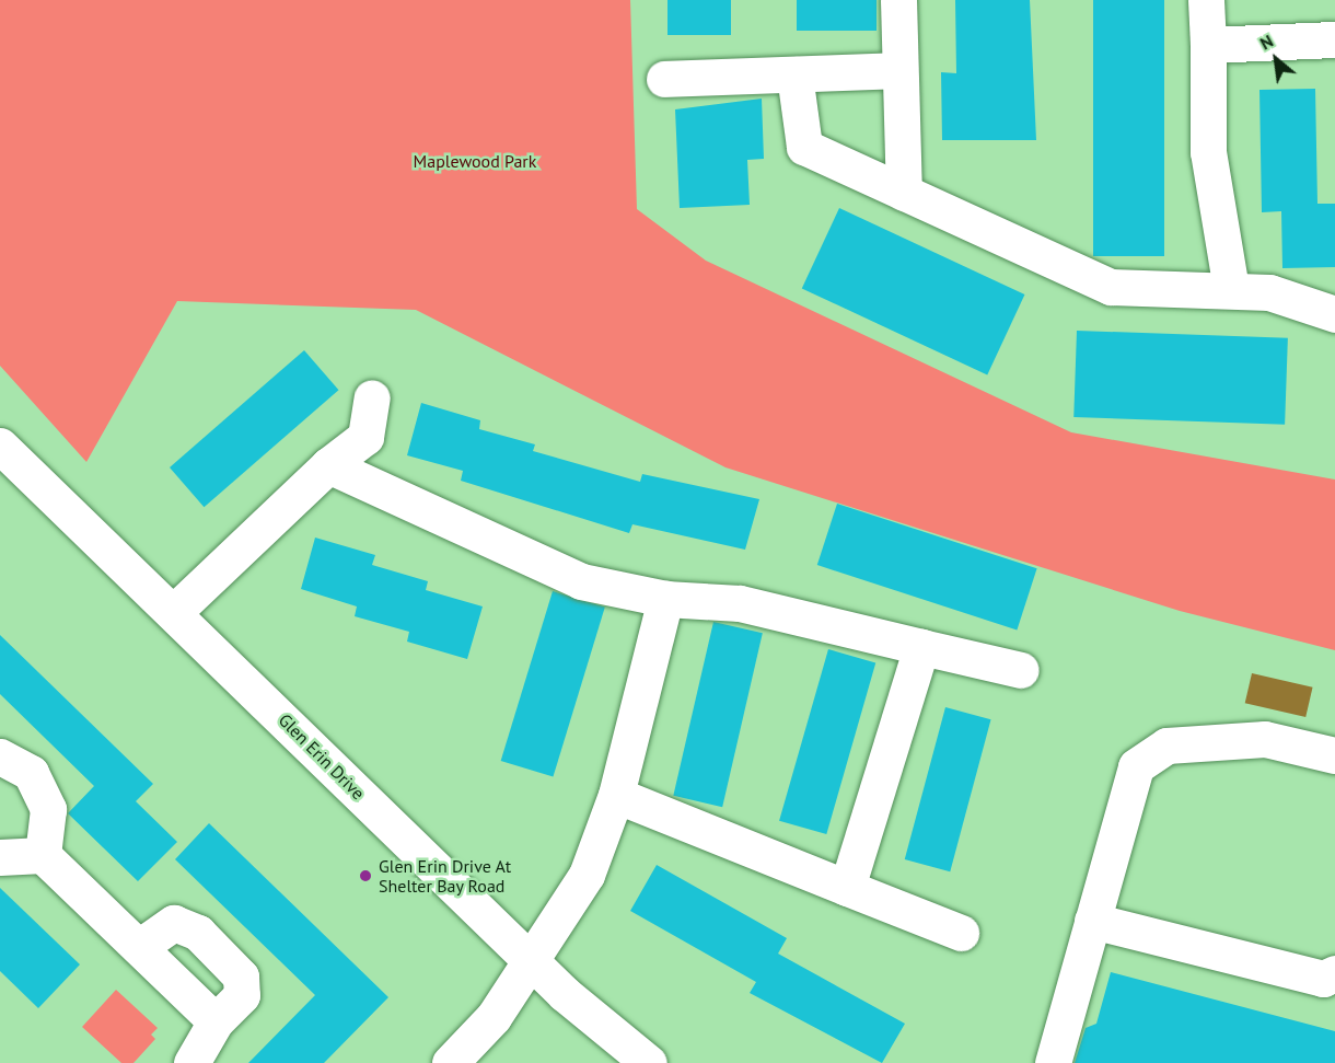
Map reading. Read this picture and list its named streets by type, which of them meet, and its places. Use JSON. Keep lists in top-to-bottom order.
{
  "streets": {
    "street": ["Glen Erin Drive"]
  },
  "parks": ["Maplewood Park"],
  "places": ["Glen Erin Drive At Shelter Bay Road"],
  "north": "top left"
}
